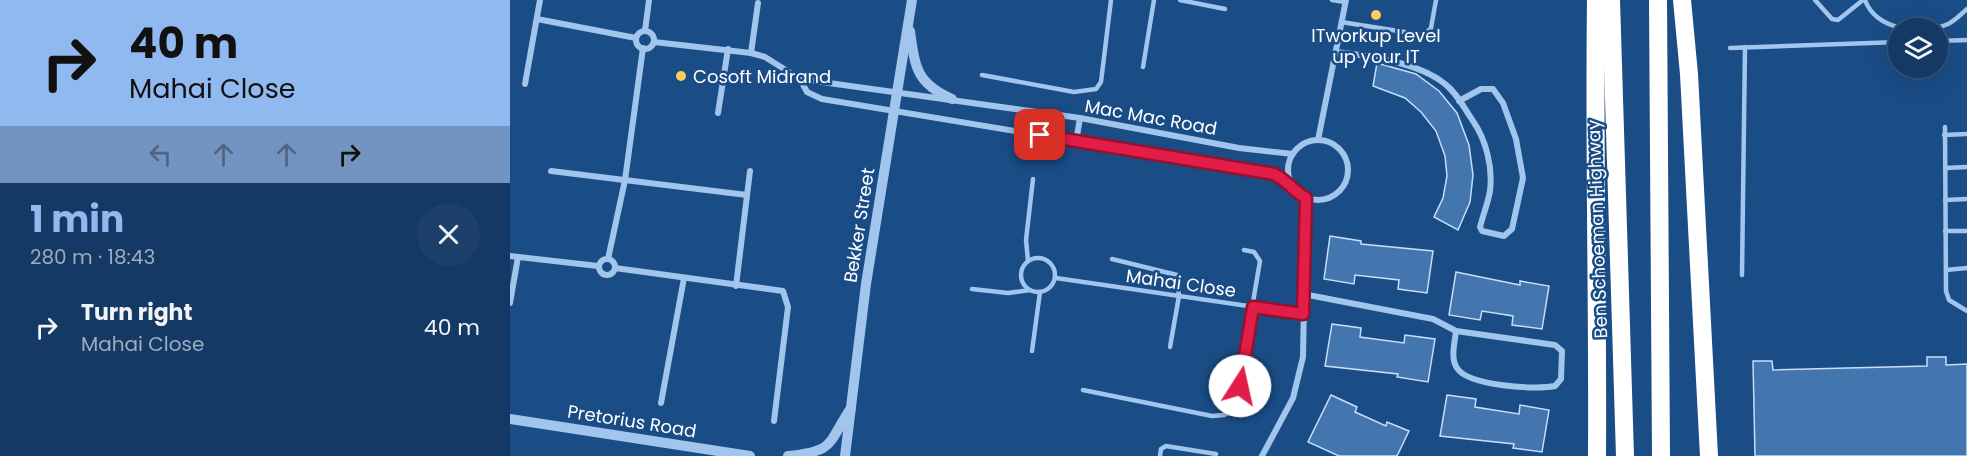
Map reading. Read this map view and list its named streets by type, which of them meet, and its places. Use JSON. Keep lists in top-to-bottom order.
{
  "streets": {
    "highway": ["Ben Schoeman Highway"],
    "street": ["Mac Mac Road", "Bekker Street", "Pretorius Road"],
    "lane": ["Mahai Close"]
  },
  "crossings": [
    ["Mac Mac Road", "Bekker Street"]
  ],
  "places": ["ITworkup Level up your IT", "Cosoft Midrand"],
  "page": {
    "turn": ["40 m", "Mahai Close"],
    "heading": ["1 min", "280 m · 18:43"],
    "list": [
      {
        "name": "Turn right",
        "note": "Mahai Close",
        "value": "40 m"
      }
    ]
  }
}
